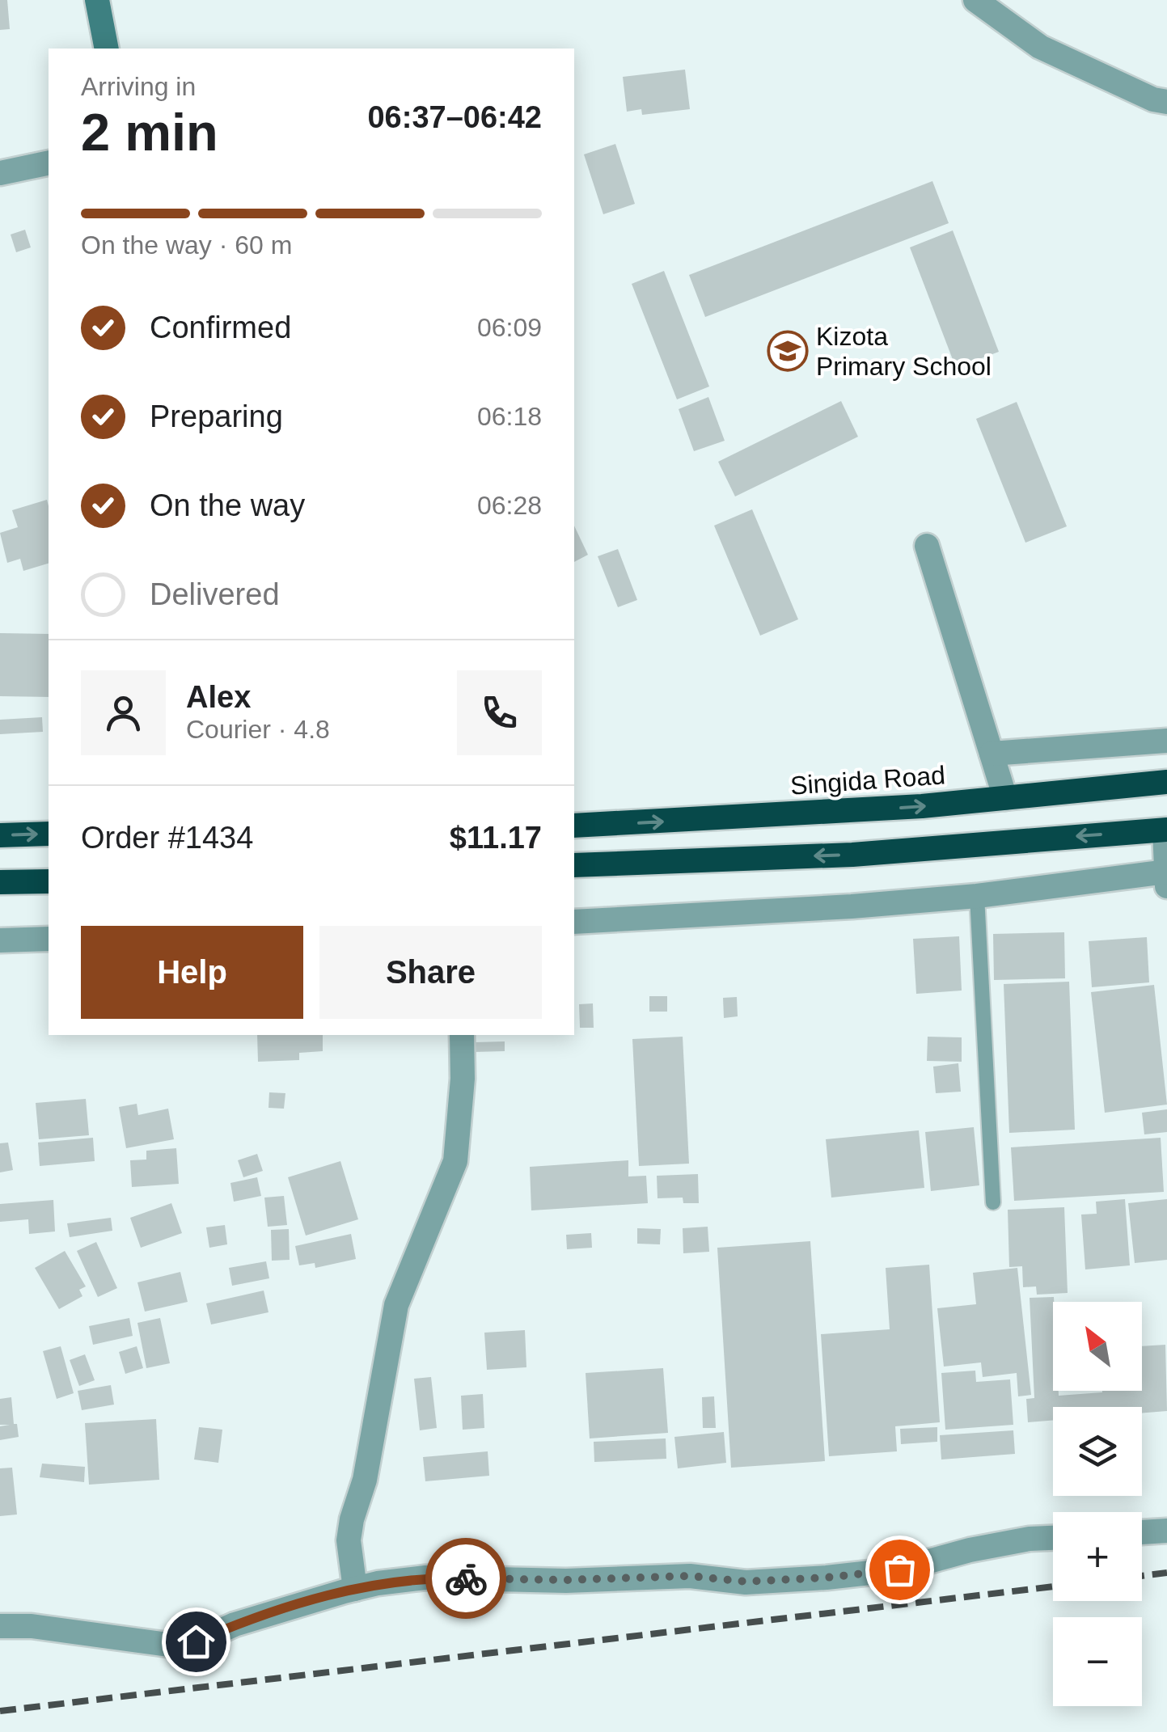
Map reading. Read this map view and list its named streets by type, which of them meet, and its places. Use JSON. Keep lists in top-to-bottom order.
{
  "streets": {
    "highway": ["Singida Road"]
  },
  "places": {
    "school or university": ["Kizota Primary School"]
  },
  "north": "top left",
  "page": {
    "heading": ["2 min", "Arriving in", "06:37–06:42"],
    "panel": [
      "Alex",
      "Courier · 4.8",
      "Order #1434",
      "$11.17"
    ],
    "bar": "On the way · 60 m",
    "list": [
      ["Confirmed", "06:09"],
      ["Preparing", "06:18"],
      ["On the way", "06:28"],
      "Delivered"
    ],
    "buttons": ["Help", "Share"],
    "map_buttons": ["+", "−"]
  }
}
